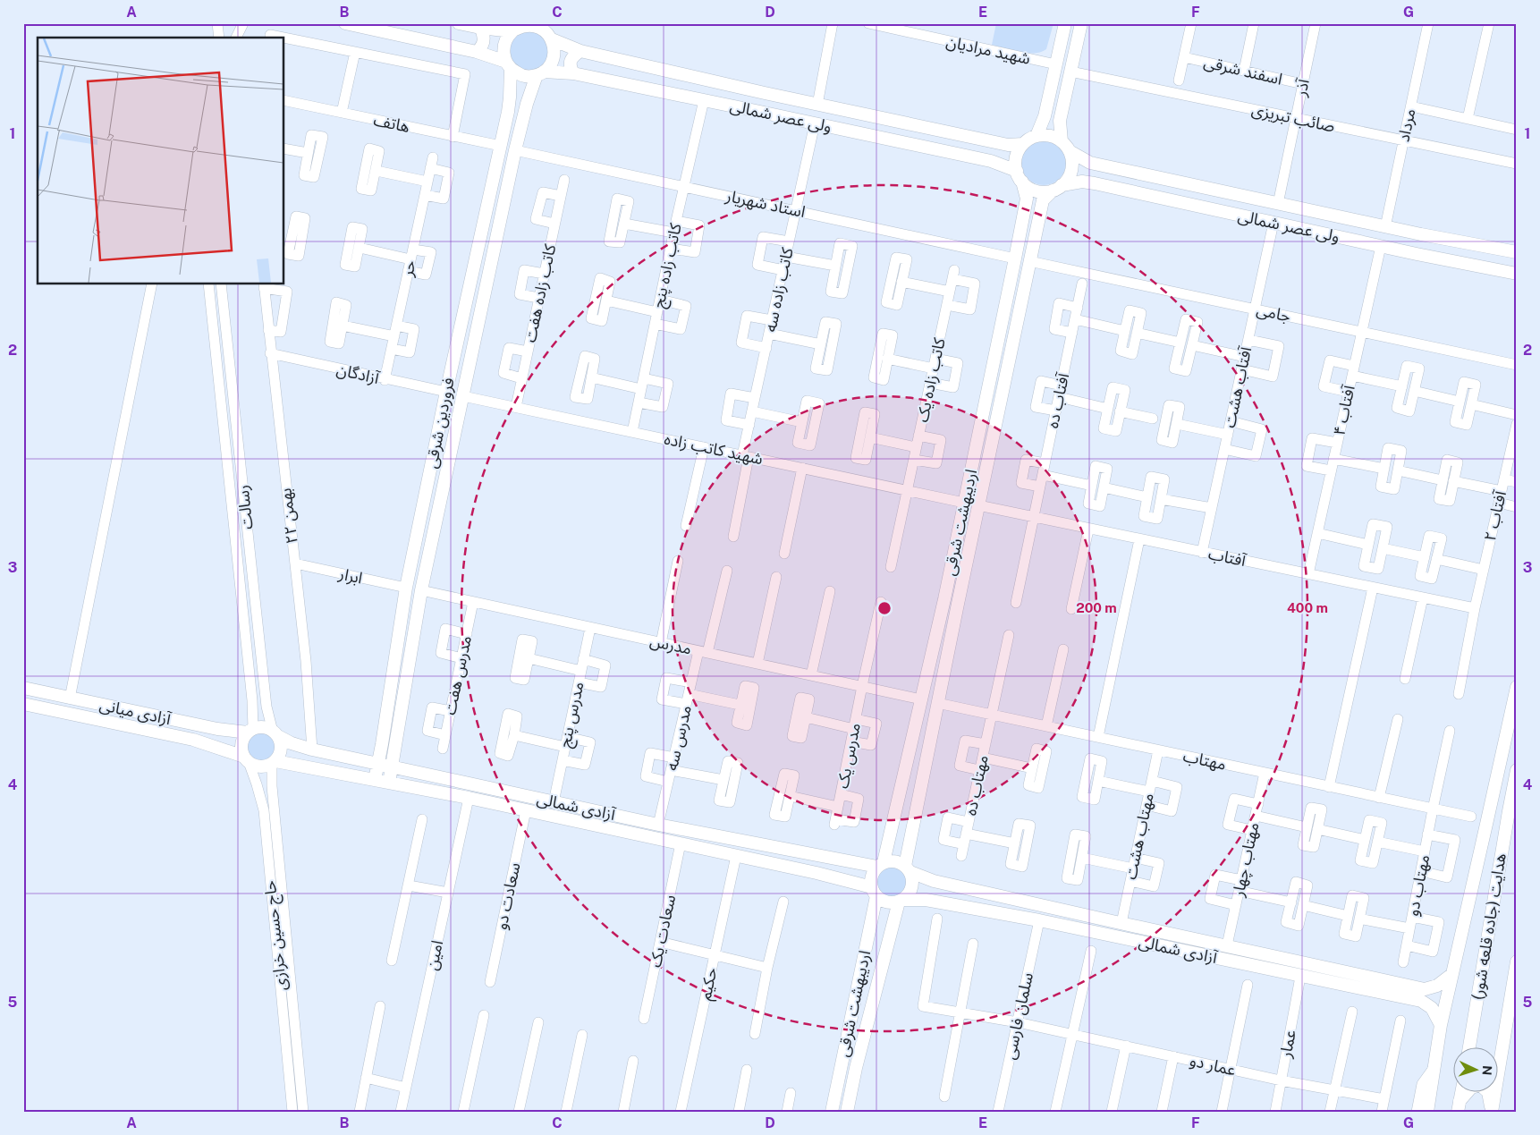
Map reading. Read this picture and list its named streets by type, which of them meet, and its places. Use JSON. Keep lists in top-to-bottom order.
{
  "streets": {
    "main road": [
      "ولی عصر شمالی",
      "فروردین شرقی",
      "اردیبهشت شرقی",
      "آزادی میانی",
      "آزادی شمالی",
      "هدایت (جاده قلعه شور)"
    ],
    "street": [
      "شهید مرادیان",
      "اسفند شرقی",
      "آذر",
      "صائب تبریزی",
      "هاتف",
      "مرداد",
      "استاد شهریار",
      "کاتب زاده پنج",
      "حر",
      "کاتب زاده سه",
      "کاتب زاده هفت",
      "جامی",
      "آزادگان",
      "کاتب زاده یک",
      "آفتاب هشت",
      "آفتاب ده",
      "آفتاب ۴",
      "شهید کاتب زاده",
      "رسالت",
      "۲۲ بهمن",
      "آفتاب ۲",
      "آفتاب",
      "ابرار",
      "مدرس",
      "مدرس هفت",
      "مدرس پنج",
      "مدرس سه",
      "مدرس یک",
      "مهتاب",
      "مهتاب ده",
      "مهتاب هشت",
      "مهتاب چهار",
      "مهتاب دو",
      "سعادت دو",
      "سعادت یک",
      "حاج حسین خرازی",
      "امین",
      "حکیم",
      "سلمان فارسی",
      "عمار",
      "عمار دو"
    ]
  },
  "crossings": [
    ["اسفند شرقی", "آذر"],
    ["آذر", "ولی عصر شمالی"],
    ["آذر", "صائب تبریزی"],
    ["ولی عصر شمالی", "مرداد"],
    ["ولی عصر شمالی", "کاتب زاده پنج"],
    ["ولی عصر شمالی", "کاتب زاده سه"],
    ["ولی عصر شمالی", "آفتاب هشت"],
    ["ولی عصر شمالی", "آفتاب ۴"],
    ["ولی عصر شمالی", "فروردین شرقی"],
    ["ولی عصر شمالی", "اردیبهشت شرقی"],
    ["صائب تبریزی", "مرداد"],
    ["هاتف", "فروردین شرقی"],
    ["استاد شهریار", "کاتب زاده پنج"],
    ["استاد شهریار", "کاتب زاده سه"],
    ["استاد شهریار", "فروردین شرقی"],
    ["استاد شهریار", "اردیبهشت شرقی"],
    ["کاتب زاده پنج", "شهید کاتب زاده"],
    ["حر", "آزادگان"],
    ["کاتب زاده سه", "شهید کاتب زاده"],
    ["کاتب زاده هفت", "شهید کاتب زاده"],
    ["جامی", "آفتاب هشت"],
    ["جامی", "آفتاب ۴"],
    ["جامی", "اردیبهشت شرقی"],
    ["آزادگان", "فروردین شرقی"],
    ["آزادگان", "۲۲ بهمن"],
    ["کاتب زاده یک", "شهید کاتب زاده"],
    ["آفتاب هشت", "آفتاب"],
    ["آفتاب ده", "آفتاب"],
    ["آفتاب ۴", "آفتاب"],
    ["فروردین شرقی", "شهید کاتب زاده"],
    ["فروردین شرقی", "ابرار"],
    ["فروردین شرقی", "مدرس"],
    ["فروردین شرقی", "آزادی شمالی"],
    ["شهید کاتب زاده", "اردیبهشت شرقی"],
    ["رسالت", "آزادی میانی"],
    ["رسالت", "آزادی شمالی"],
    ["رسالت", "حاج حسین خرازی"],
    ["۲۲ بهمن", "ابرار"],
    ["۲۲ بهمن", "آزادی شمالی"],
    ["آفتاب ۲", "آفتاب"],
    ["اردیبهشت شرقی", "آفتاب"],
    ["اردیبهشت شرقی", "مدرس"],
    ["اردیبهشت شرقی", "مهتاب"],
    ["اردیبهشت شرقی", "آزادی شمالی"],
    ["مدرس", "مدرس هفت"],
    ["مدرس", "مدرس پنج"],
    ["مدرس", "مدرس سه"],
    ["مدرس", "مدرس یک"],
    ["آزادی میانی", "آزادی شمالی"],
    ["آزادی میانی", "حاج حسین خرازی"],
    ["مدرس پنج", "آزادی شمالی"],
    ["مدرس سه", "آزادی شمالی"],
    ["مهتاب", "مهتاب ده"],
    ["مهتاب", "مهتاب هشت"],
    ["مهتاب", "مهتاب چهار"],
    ["مهتاب", "مهتاب دو"],
    ["آزادی شمالی", "مهتاب هشت"],
    ["آزادی شمالی", "مهتاب چهار"],
    ["آزادی شمالی", "سعادت دو"],
    ["آزادی شمالی", "سعادت یک"],
    ["آزادی شمالی", "حاج حسین خرازی"],
    ["آزادی شمالی", "امین"],
    ["آزادی شمالی", "حکیم"],
    ["آزادی شمالی", "سلمان فارسی"],
    ["آزادی شمالی", "عمار"],
    ["سلمان فارسی", "عمار دو"],
    ["عمار", "عمار دو"]
  ],
  "north": "right",
  "grid": {
    "columns": [
      "A",
      "B",
      "C",
      "D",
      "E",
      "F",
      "G"
    ],
    "rows": [
      "1",
      "2",
      "3",
      "4",
      "5"
    ]
  },
  "rings": ["200 m", "400 m"]
}
